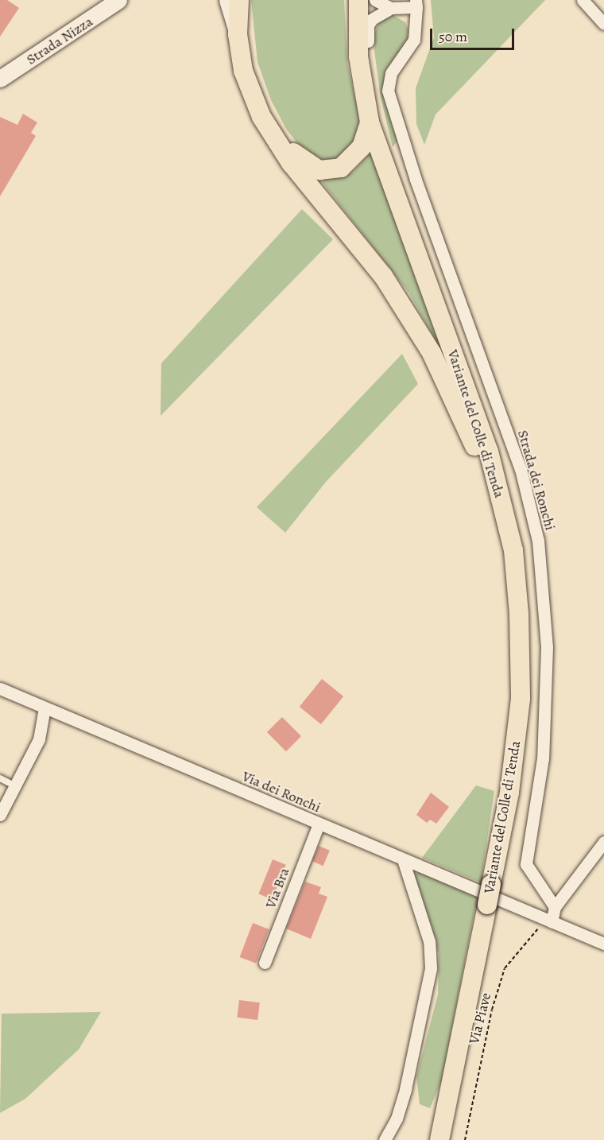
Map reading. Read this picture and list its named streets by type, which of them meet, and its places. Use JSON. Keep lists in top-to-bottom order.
{
  "streets": {
    "main road": ["Variante del Colle di Tenda"],
    "street": [
      "Strada Nizza",
      "Strada dei Ronchi",
      "Via dei Ronchi",
      "Via Bra"
    ],
    "path": ["Via Piave"]
  },
  "crossings": [
    ["Via dei Ronchi", "Via Bra"],
    ["Via dei Ronchi", "Via Piave"]
  ],
  "scale_bar": "50 m"
}
